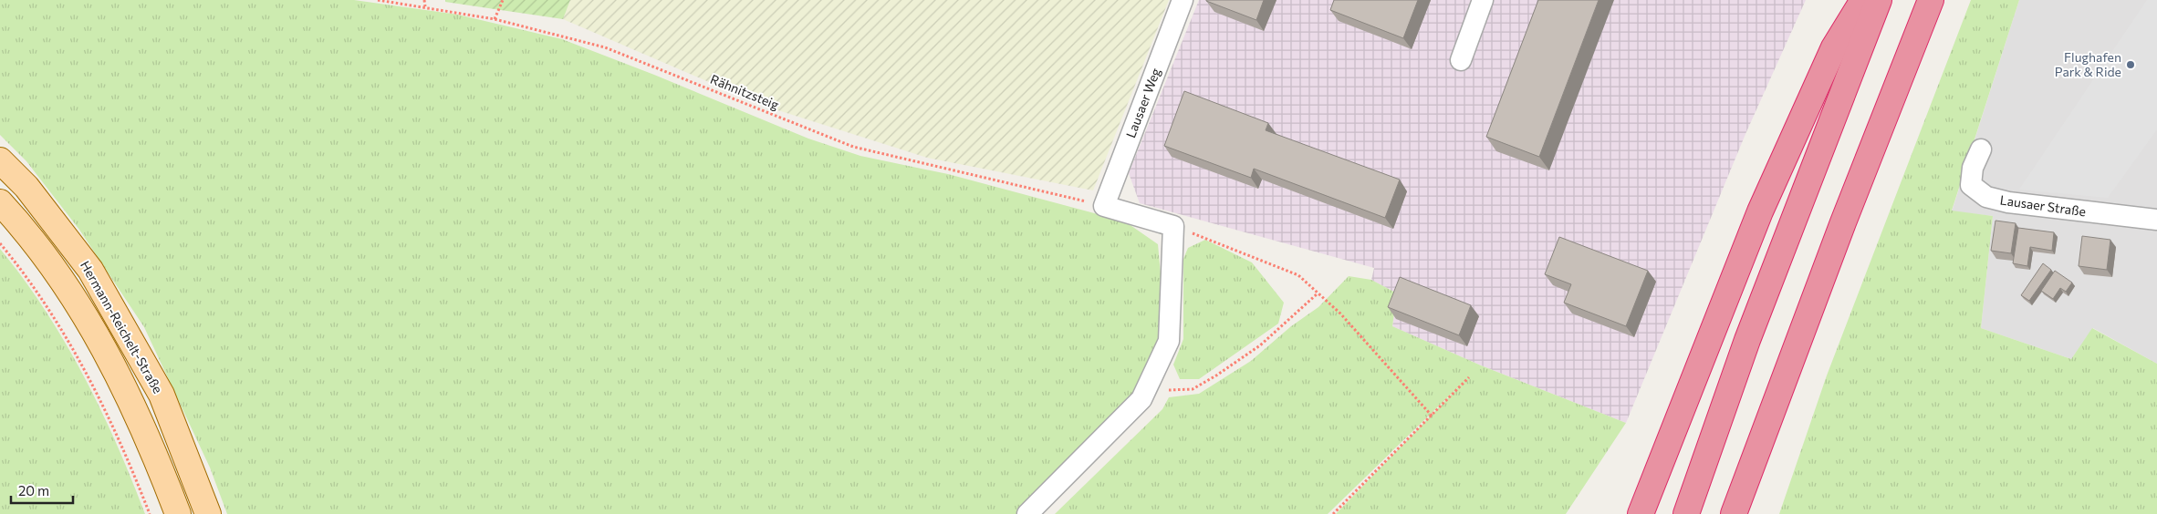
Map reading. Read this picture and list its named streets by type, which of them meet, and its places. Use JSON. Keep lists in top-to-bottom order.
{
  "streets": {
    "main road": ["Hermann-Reichelt-Straße"],
    "street": ["Lausaer Weg", "Lausaer Straße"],
    "path": ["Rähnitzsteig"]
  },
  "crossings": [
    ["Rähnitzsteig", "Lausaer Weg"]
  ],
  "places": ["Flughafen Park & Ride"],
  "scale_bar": "20 m"
}
